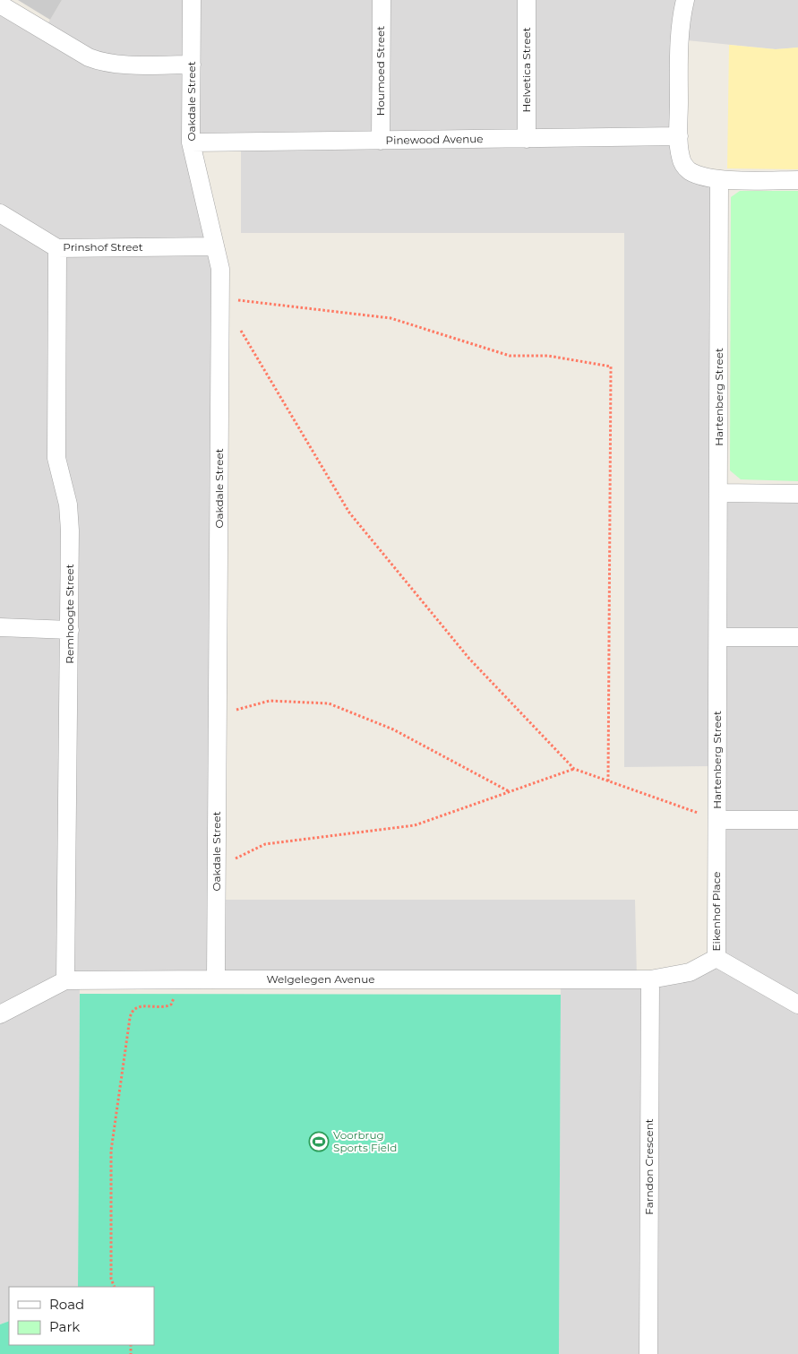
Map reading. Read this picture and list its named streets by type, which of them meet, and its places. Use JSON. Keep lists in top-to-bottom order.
{
  "streets": {
    "street": [
      "Helvetica Street",
      "Houmoed Street",
      "Oakdale Street",
      "Pinewood Avenue",
      "Prinshof Street",
      "Hartenberg Street",
      "Remhoogte Street",
      "Eikenhof Place",
      "Welgelegen Avenue",
      "Farndon Crescent"
    ]
  },
  "crossings": [
    ["Helvetica Street", "Pinewood Avenue"],
    ["Houmoed Street", "Pinewood Avenue"],
    ["Oakdale Street", "Pinewood Avenue"],
    ["Oakdale Street", "Prinshof Street"],
    ["Oakdale Street", "Welgelegen Avenue"],
    ["Prinshof Street", "Remhoogte Street"],
    ["Hartenberg Street", "Eikenhof Place"],
    ["Remhoogte Street", "Welgelegen Avenue"],
    ["Eikenhof Place", "Welgelegen Avenue"],
    ["Eikenhof Place", "Farndon Crescent"],
    ["Welgelegen Avenue", "Farndon Crescent"]
  ],
  "places": {
    "sports": ["Voorbrug Sports Field"]
  },
  "legend": ["Road", "Park"]
}
